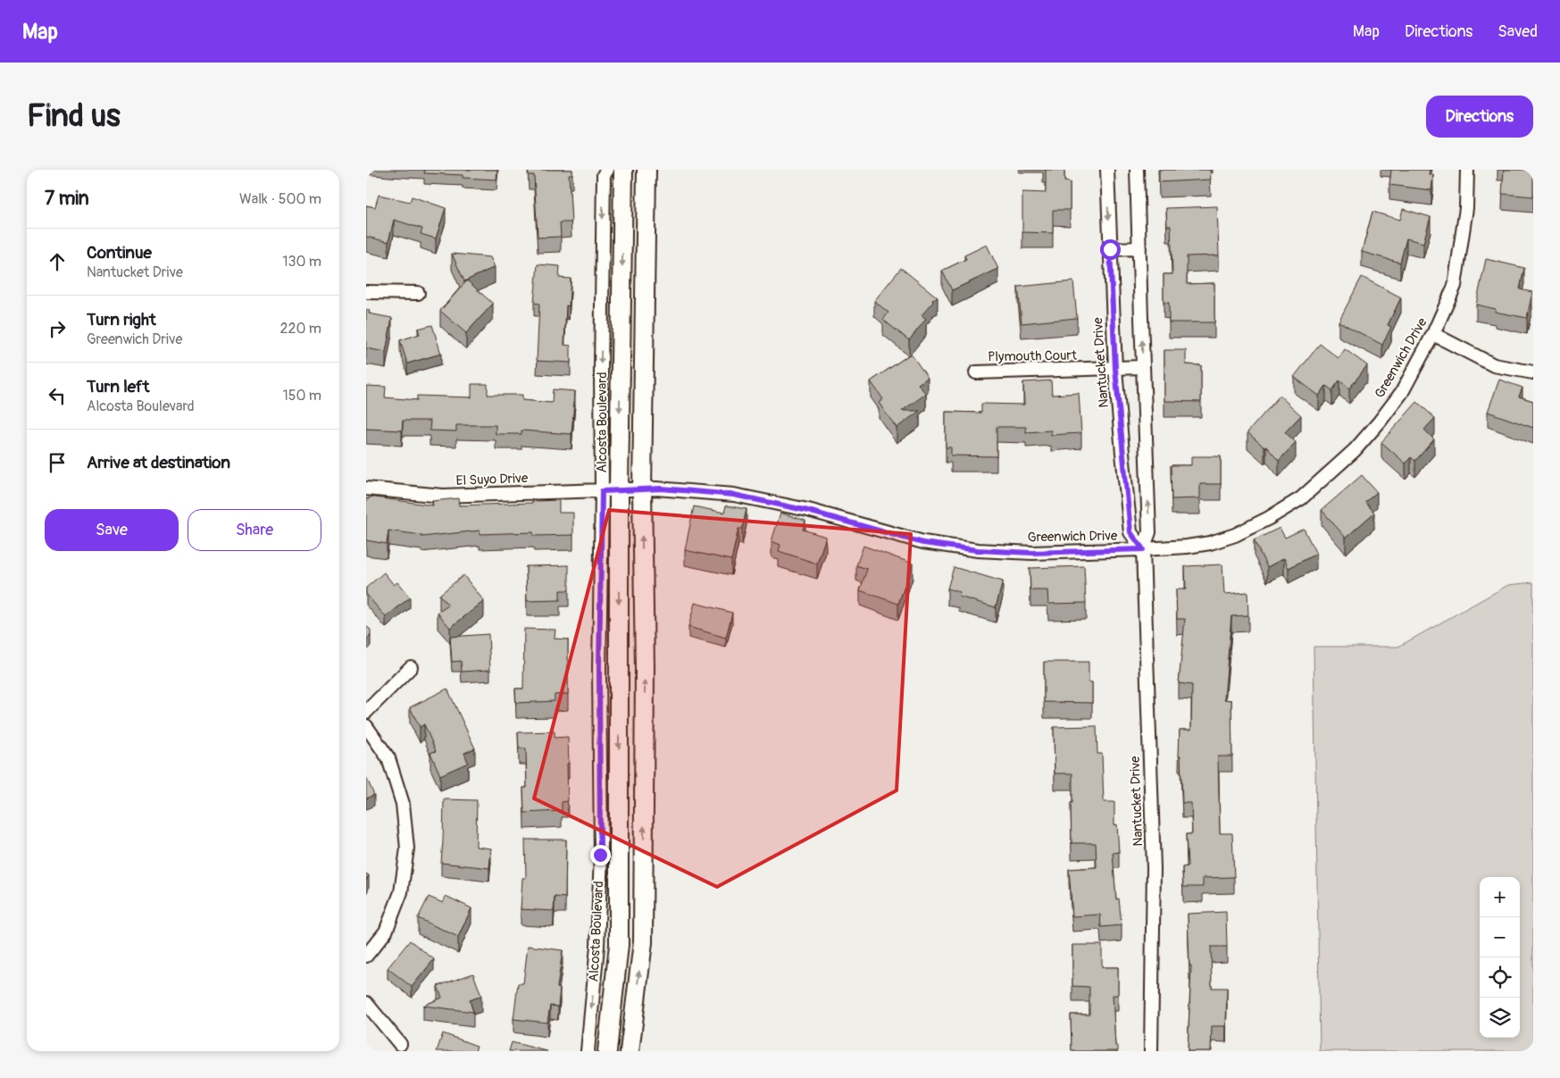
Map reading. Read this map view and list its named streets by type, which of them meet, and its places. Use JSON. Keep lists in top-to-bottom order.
{
  "streets": {
    "main road": ["Alcosta Boulevard"],
    "street": [
      "Plymouth Court",
      "Greenwich Drive",
      "Nantucket Drive",
      "El Suyo Drive"
    ]
  },
  "crossings": [
    ["Plymouth Court", "Nantucket Drive"],
    ["Greenwich Drive", "Nantucket Drive"],
    ["Greenwich Drive", "Alcosta Boulevard"],
    ["Greenwich Drive", "El Suyo Drive"],
    ["Alcosta Boulevard", "El Suyo Drive"]
  ],
  "one_way": ["Alcosta Boulevard"],
  "page": {
    "header": "Map",
    "nav": ["Map", "Directions", "Saved"],
    "buttons": [
      "Directions",
      ["Save", "Share"]
    ],
    "title": "Find us",
    "heading": ["7 min", "Walk · 500 m"],
    "list": [
      ["Continue", "Nantucket Drive", "130 m"],
      ["Turn right", "Greenwich Drive", "220 m"],
      ["Turn left", "Alcosta Boulevard", "150 m"],
      "Arrive at destination"
    ],
    "map_buttons": ["+", "−"]
  }
}
